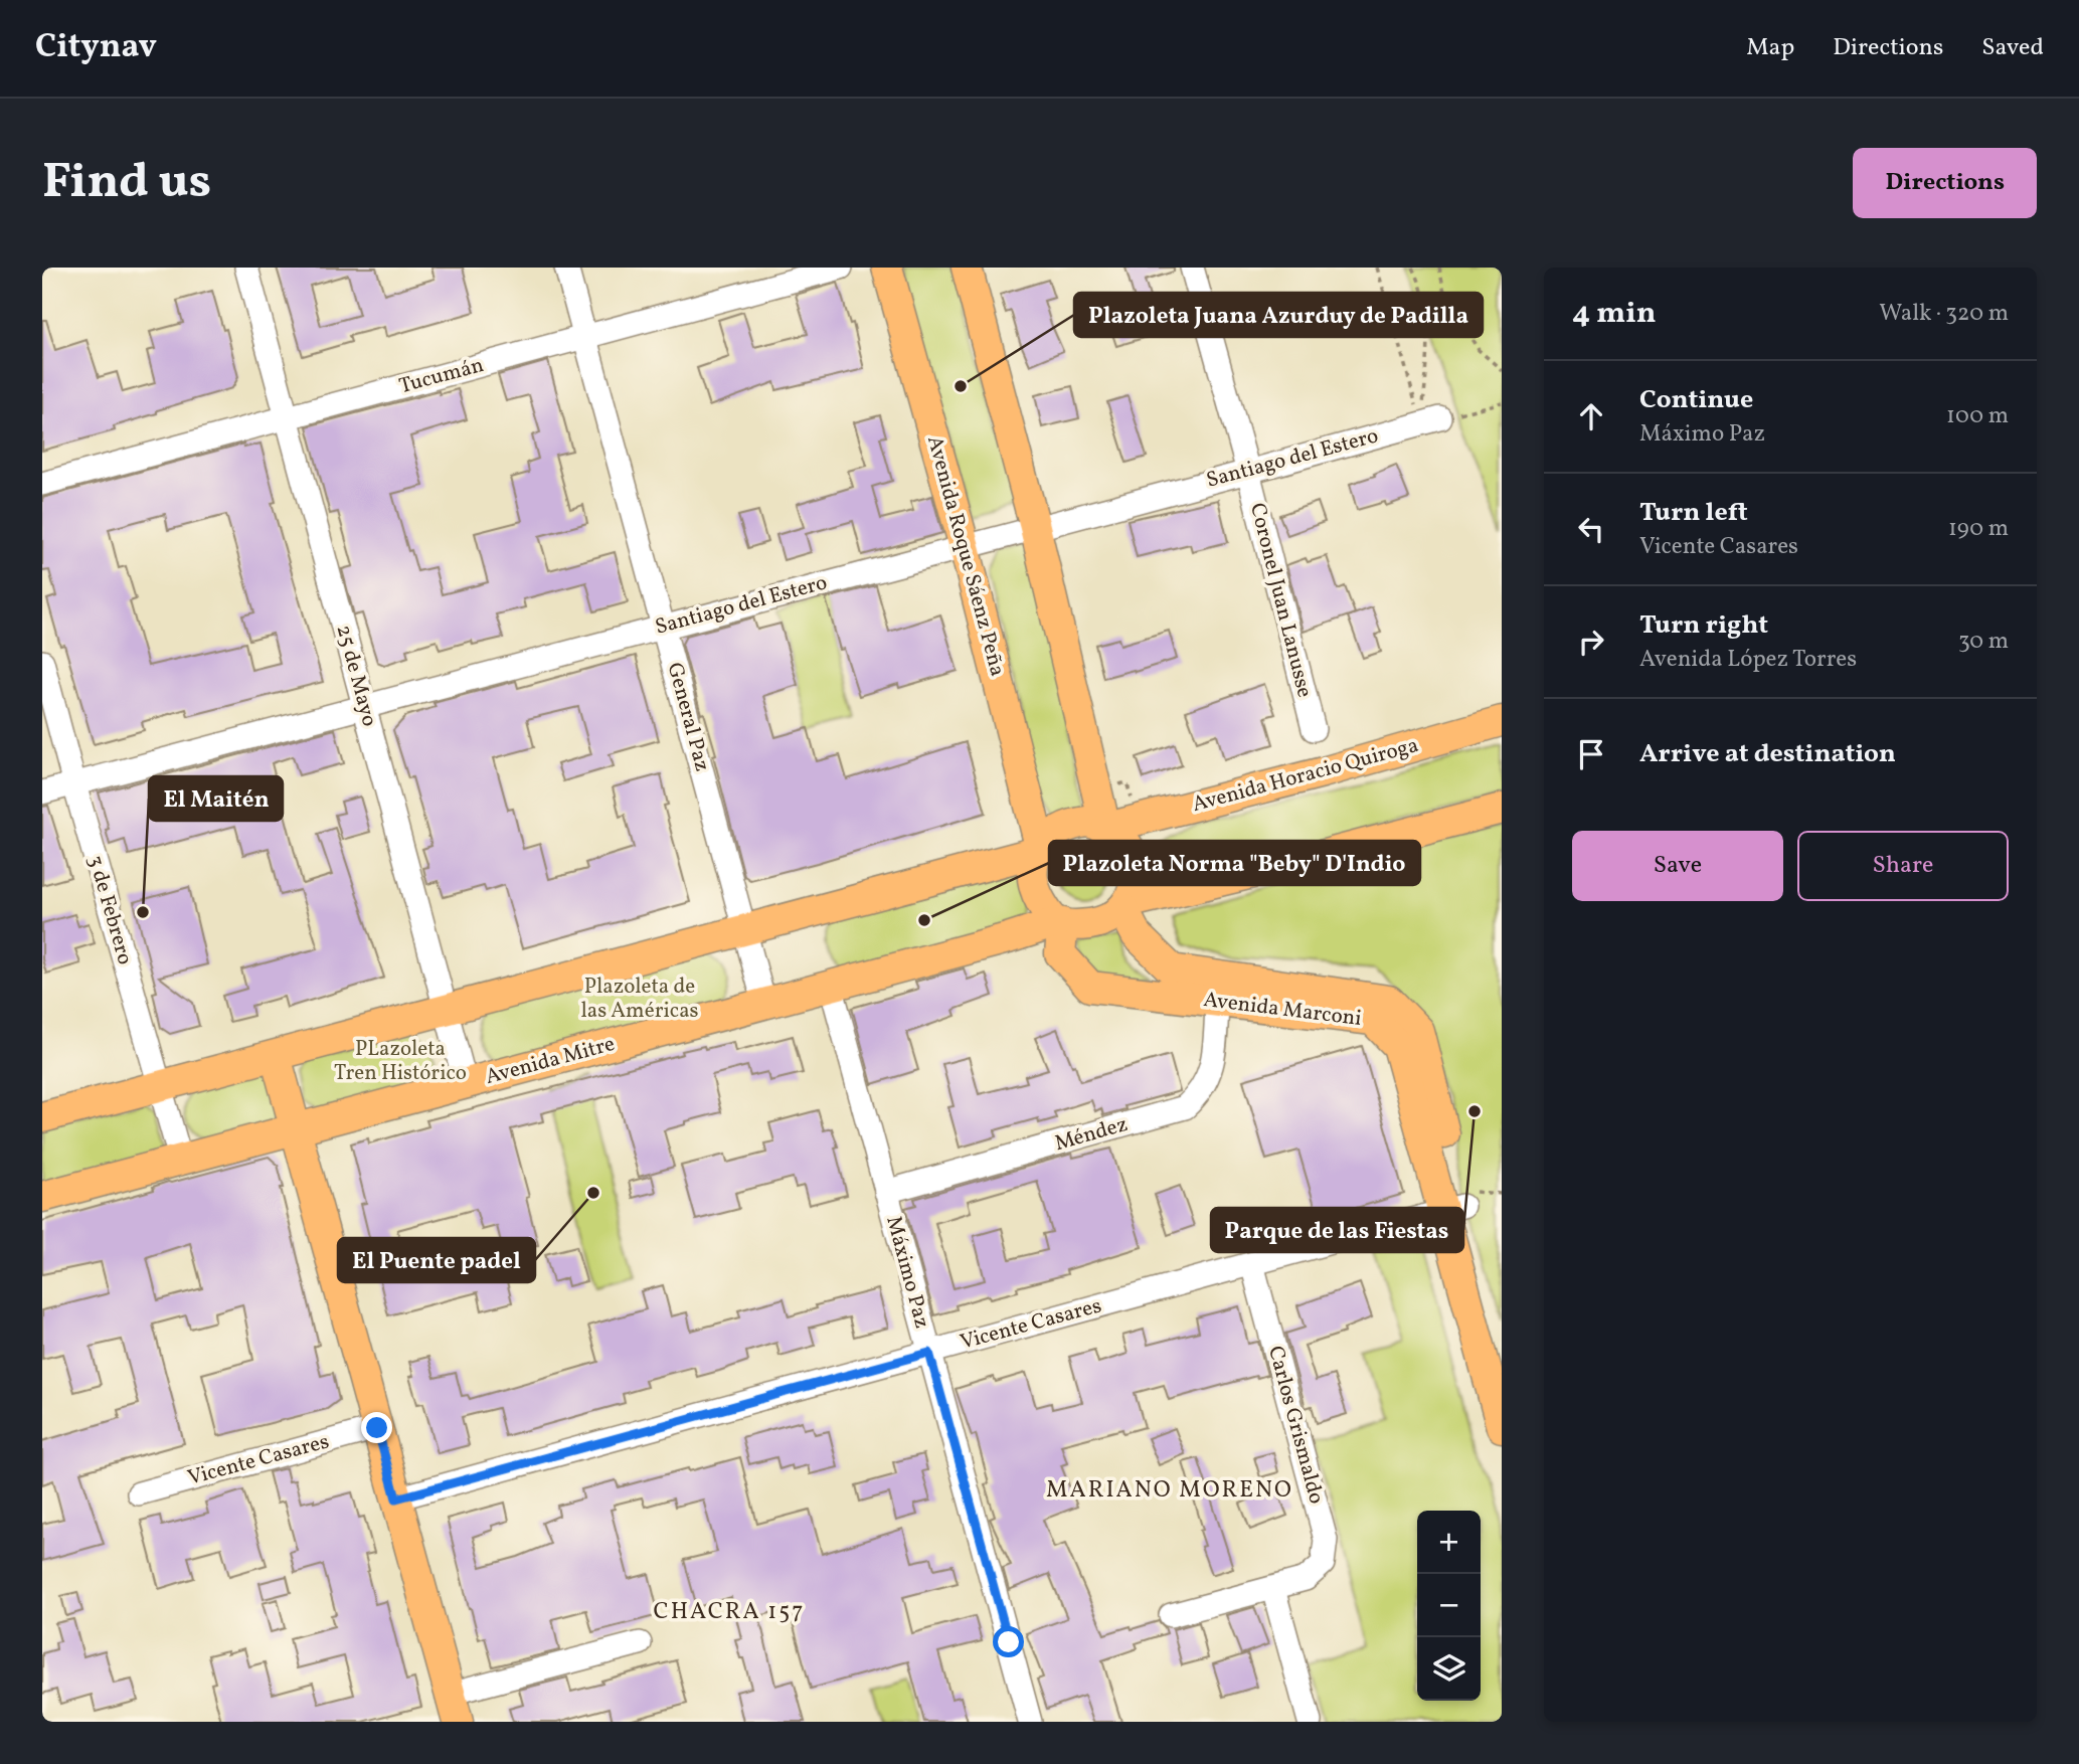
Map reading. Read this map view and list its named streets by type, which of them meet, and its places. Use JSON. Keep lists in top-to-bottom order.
{
  "streets": {
    "main road": [
      "Avenida Roque Sáenz Peña",
      "Avenida Horacio Quiroga",
      "Avenida Marconi",
      "Avenida Mitre"
    ],
    "street": [
      "Tucumán",
      "Santiago del Estero",
      "Coronel Juan Lanusse",
      "25 de Mayo",
      "General Paz",
      "3 de Febrero",
      "Méndez",
      "Máximo Paz",
      "Vicente Casares",
      "Carlos Grismaldo"
    ]
  },
  "crossings": [
    ["Tucumán", "25 de Mayo"],
    ["Tucumán", "General Paz"],
    ["Santiago del Estero", "Avenida Roque Sáenz Peña"],
    ["Santiago del Estero", "Coronel Juan Lanusse"],
    ["Santiago del Estero", "25 de Mayo"],
    ["Santiago del Estero", "General Paz"],
    ["Santiago del Estero", "3 de Febrero"],
    ["Avenida Roque Sáenz Peña", "Avenida Horacio Quiroga"],
    ["Avenida Roque Sáenz Peña", "Avenida Marconi"],
    ["Avenida Roque Sáenz Peña", "Avenida Mitre"],
    ["25 de Mayo", "Avenida Mitre"],
    ["General Paz", "Avenida Mitre"],
    ["Avenida Horacio Quiroga", "Avenida Marconi"],
    ["Avenida Horacio Quiroga", "Avenida Mitre"],
    ["3 de Febrero", "Avenida Mitre"],
    ["Avenida Marconi", "Avenida Mitre"],
    ["Avenida Marconi", "Méndez"],
    ["Avenida Marconi", "Vicente Casares"],
    ["Avenida Mitre", "Máximo Paz"],
    ["Méndez", "Máximo Paz"],
    ["Máximo Paz", "Vicente Casares"],
    ["Vicente Casares", "Carlos Grismaldo"]
  ],
  "districts": ["MARIANO MORENO", "CHACRA 157"],
  "parks": ["Plazoleta de las Américas", "PLazoleta Tren Histórico"],
  "places": [
    "Plazoleta Juana Azurduy de Padilla",
    "El Maitén",
    "Plazoleta Norma \"Beby\" D'Indio",
    "Parque de las Fiestas",
    "El Puente padel"
  ],
  "page": {
    "header": "Citynav",
    "nav": ["Map", "Directions", "Saved"],
    "buttons": [
      "Directions",
      ["Save", "Share"]
    ],
    "title": "Find us",
    "heading": ["4 min", "Walk · 320 m"],
    "list": [
      ["Continue", "Máximo Paz", "100 m"],
      ["Turn left", "Vicente Casares", "190 m"],
      ["Turn right", "Avenida López Torres", "30 m"],
      "Arrive at destination"
    ],
    "map_buttons": ["+", "−"]
  }
}
